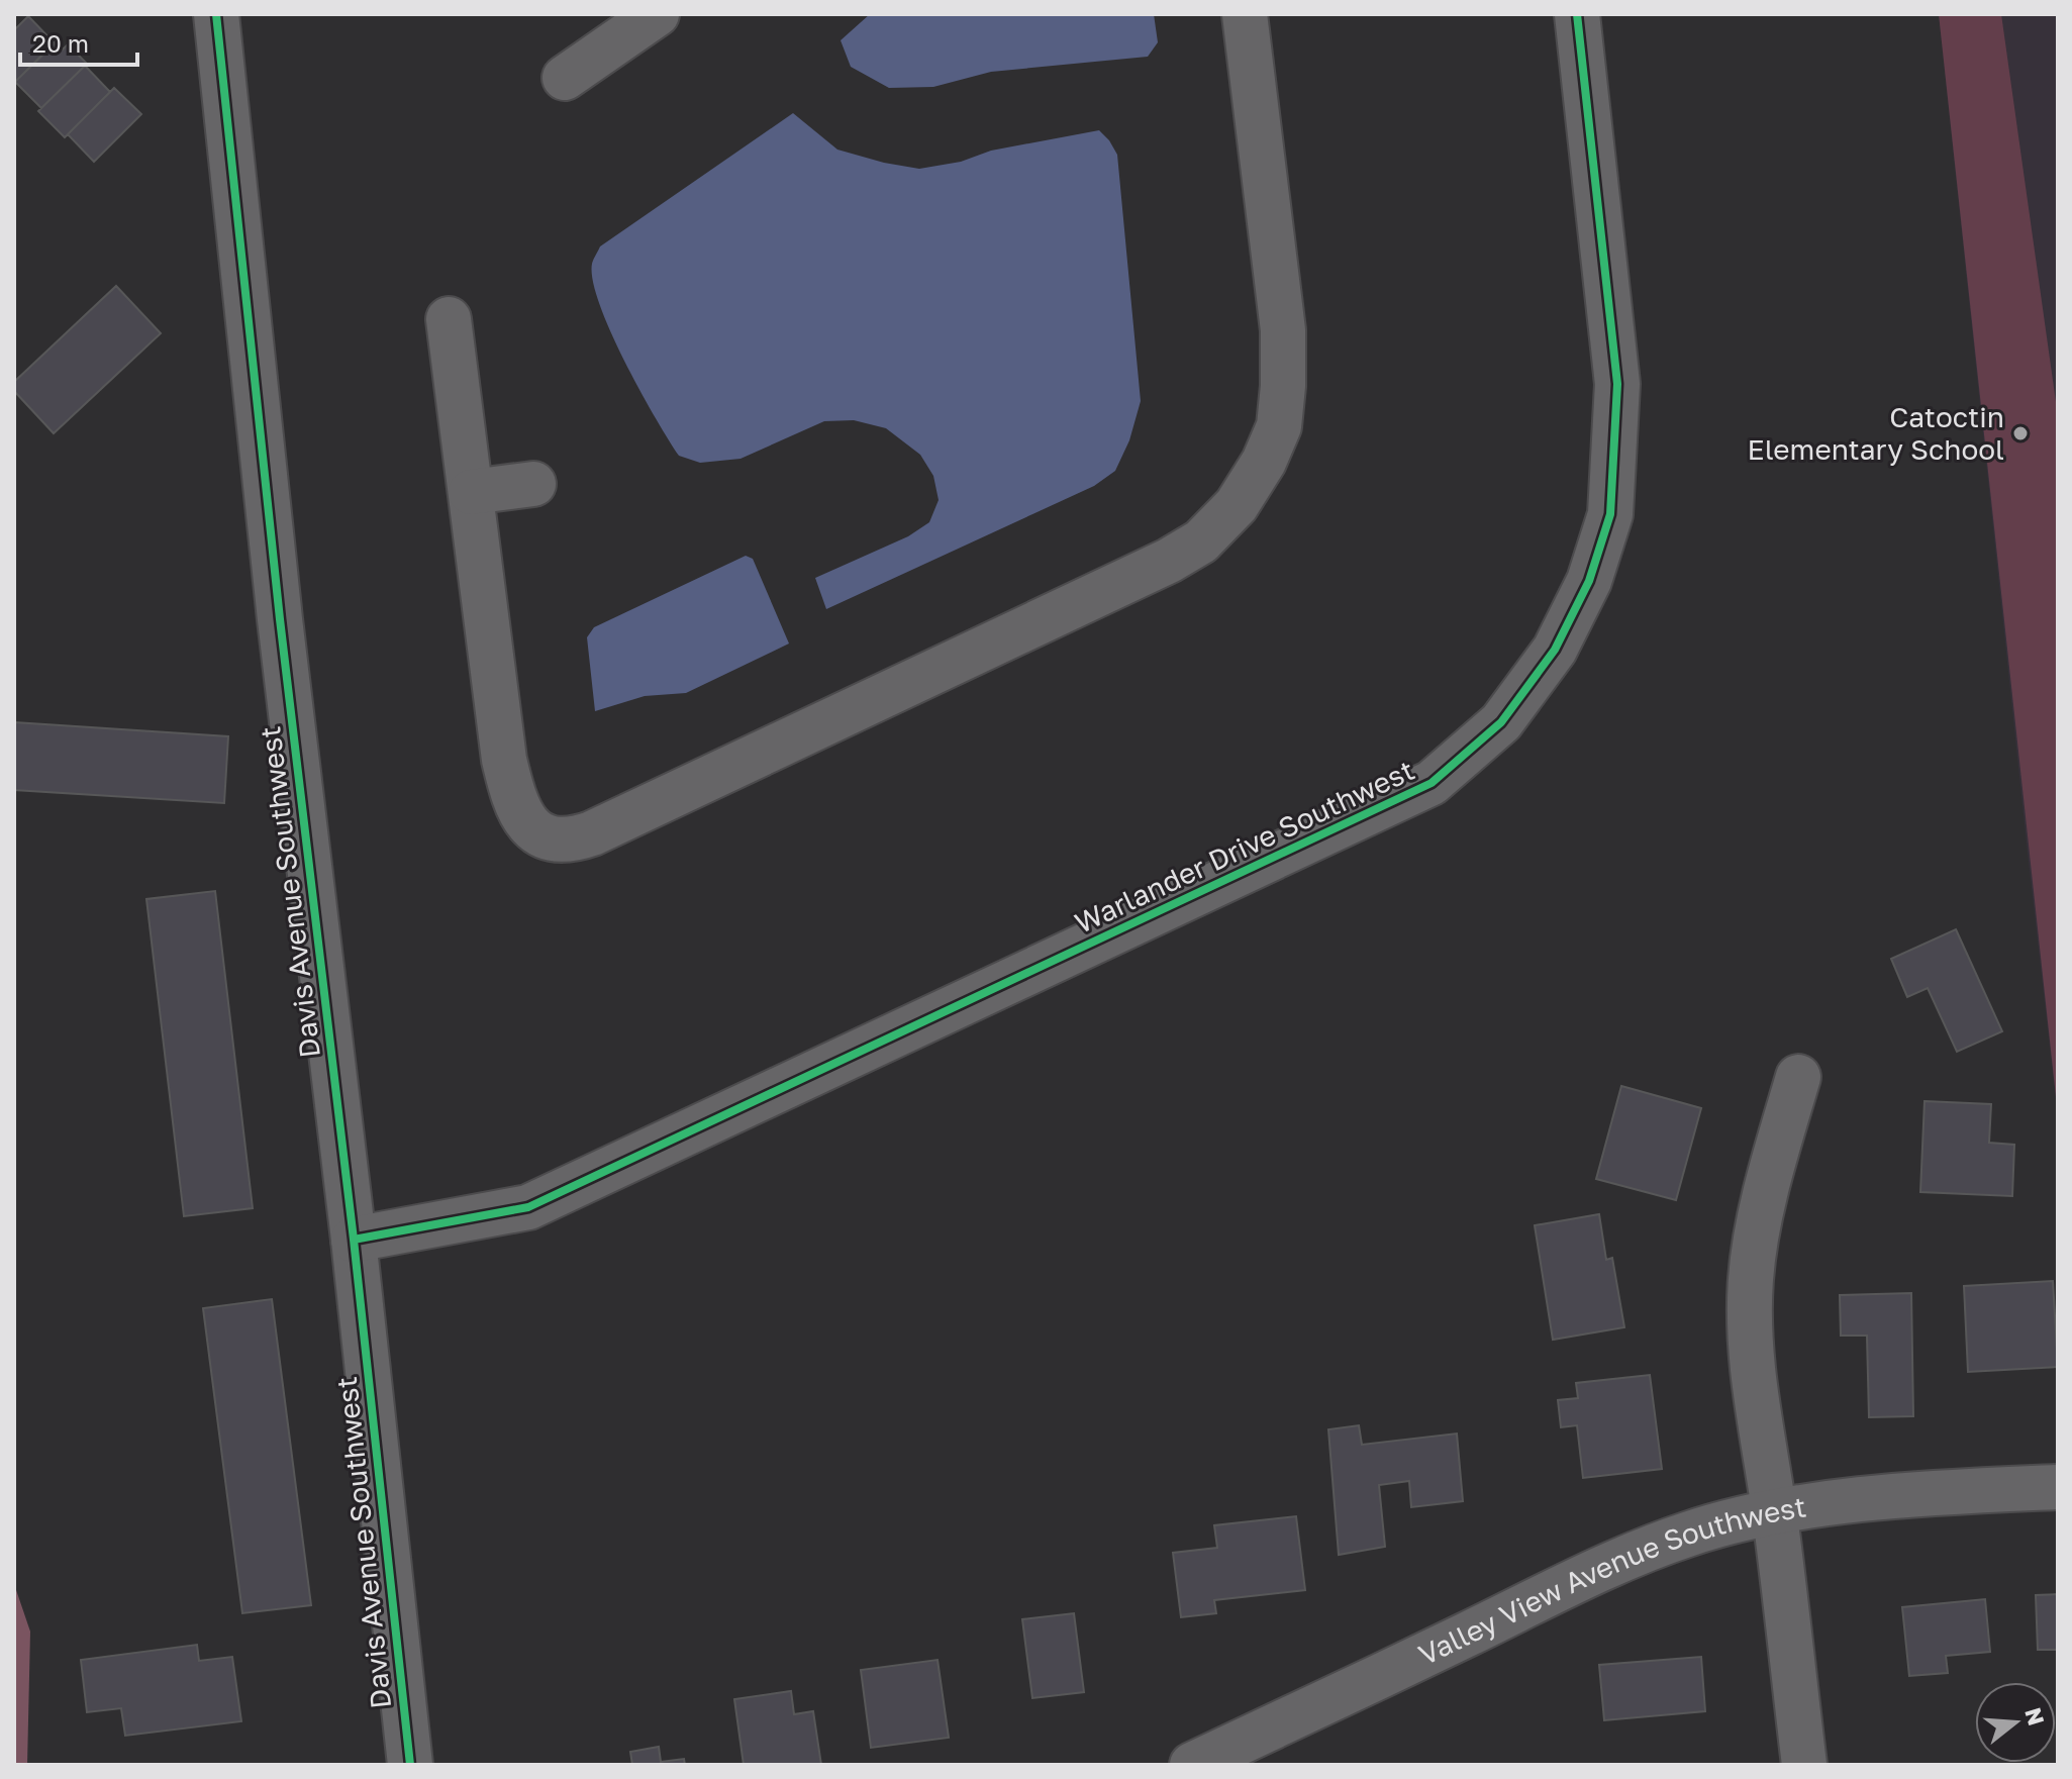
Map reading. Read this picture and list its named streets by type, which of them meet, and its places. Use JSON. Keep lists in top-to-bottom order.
{
  "streets": {
    "street": ["Warlander Drive Southwest", "Davis Avenue Southwest", "Valley View Avenue Southwest"]
  },
  "crossings": [
    ["Warlander Drive Southwest", "Davis Avenue Southwest"]
  ],
  "places": ["Catoctin Elementary School"],
  "scale_bar": "20 m",
  "north": "right"
}
